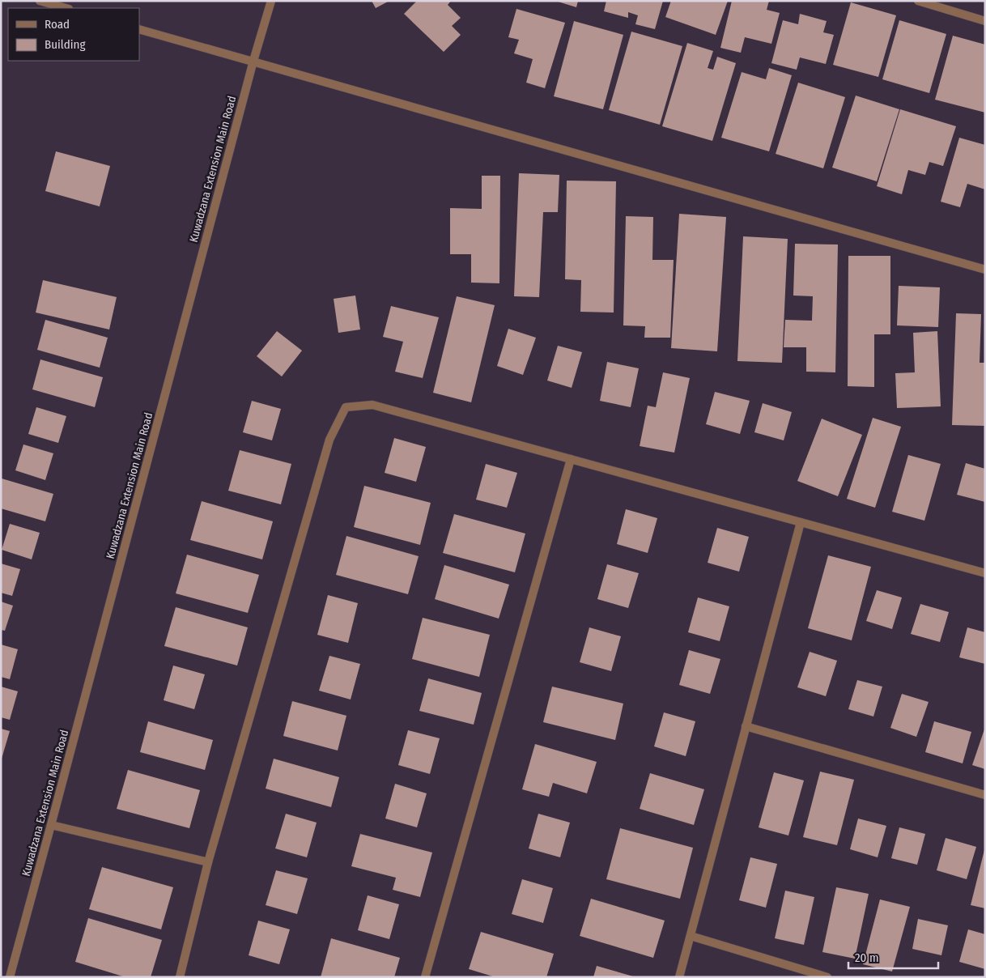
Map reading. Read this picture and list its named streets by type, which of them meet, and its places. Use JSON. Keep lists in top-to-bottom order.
{
  "streets": {
    "street": ["Kuwadzana Extension Main Road"]
  },
  "legend": ["Road", "Building"],
  "scale_bar": "20 m"
}
